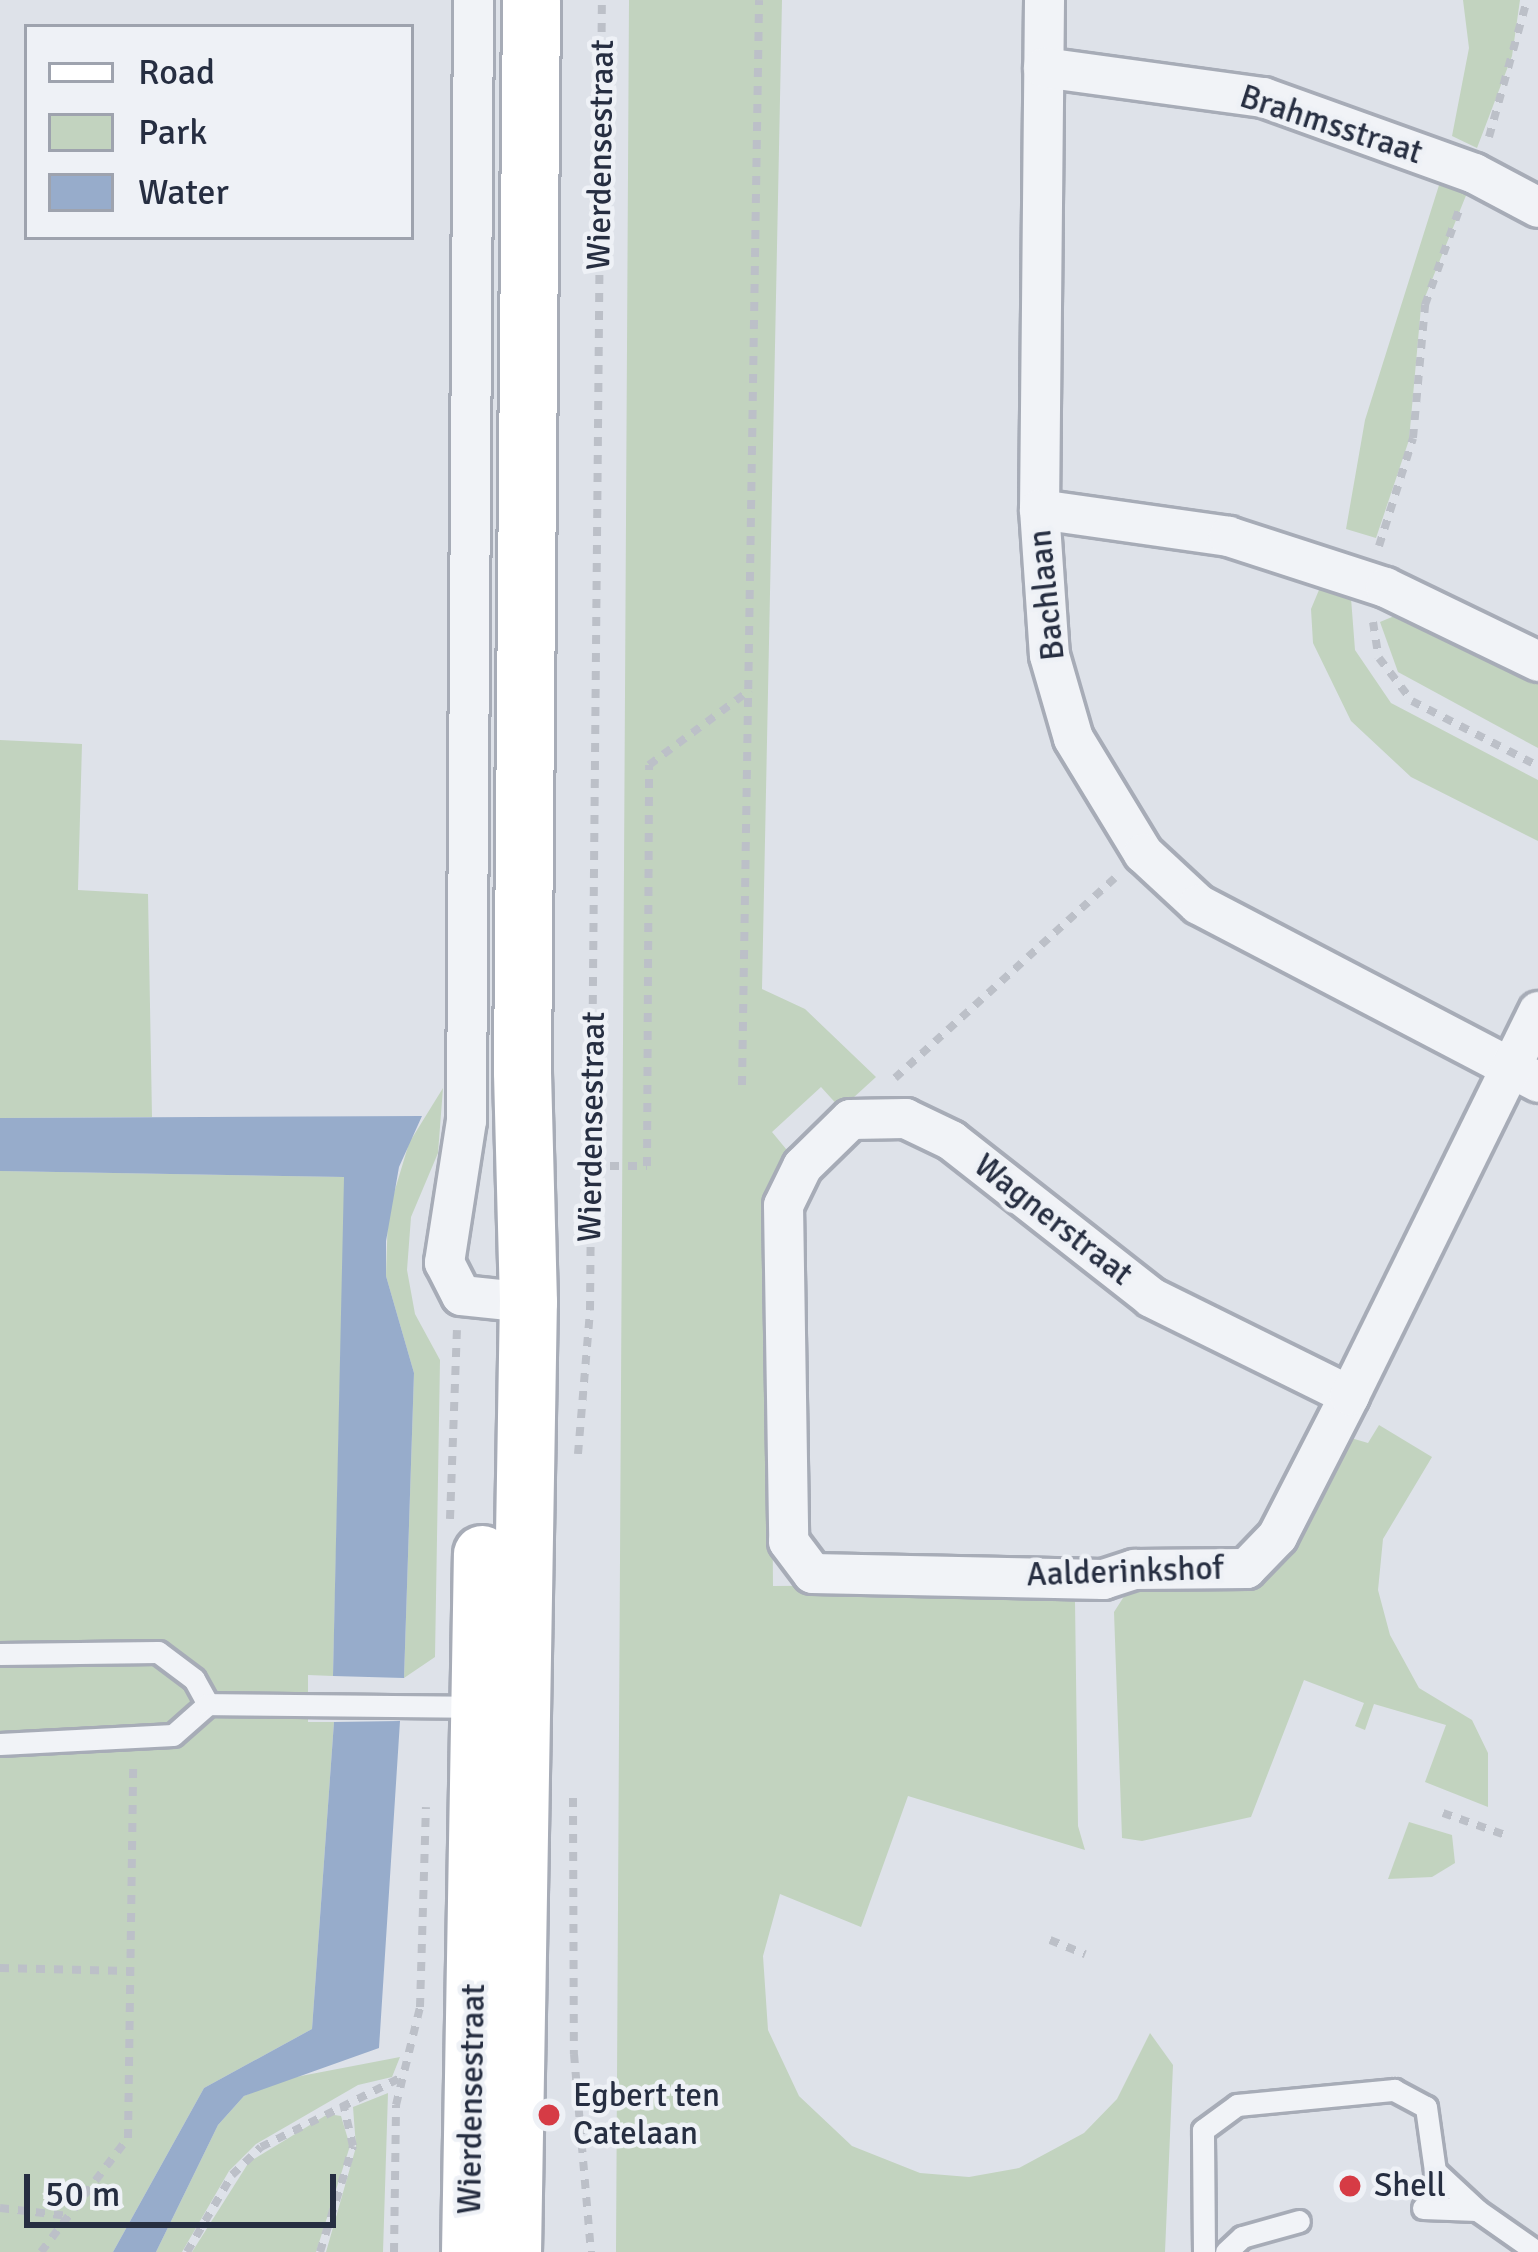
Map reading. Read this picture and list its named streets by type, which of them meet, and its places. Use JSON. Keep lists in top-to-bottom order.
{
  "streets": {
    "main road": ["Wierdensestraat"],
    "street": [
      "Brahmsstraat",
      "Bachlaan",
      "Wagnerstraat",
      "Aalderinkshof"
    ]
  },
  "crossings": [
    ["Brahmsstraat", "Bachlaan"],
    ["Bachlaan", "Aalderinkshof"],
    ["Wagnerstraat", "Aalderinkshof"]
  ],
  "places": ["Egbert ten Catelaan", "Shell"],
  "legend": ["Road", "Park", "Water"],
  "scale_bar": "50 m"
}
